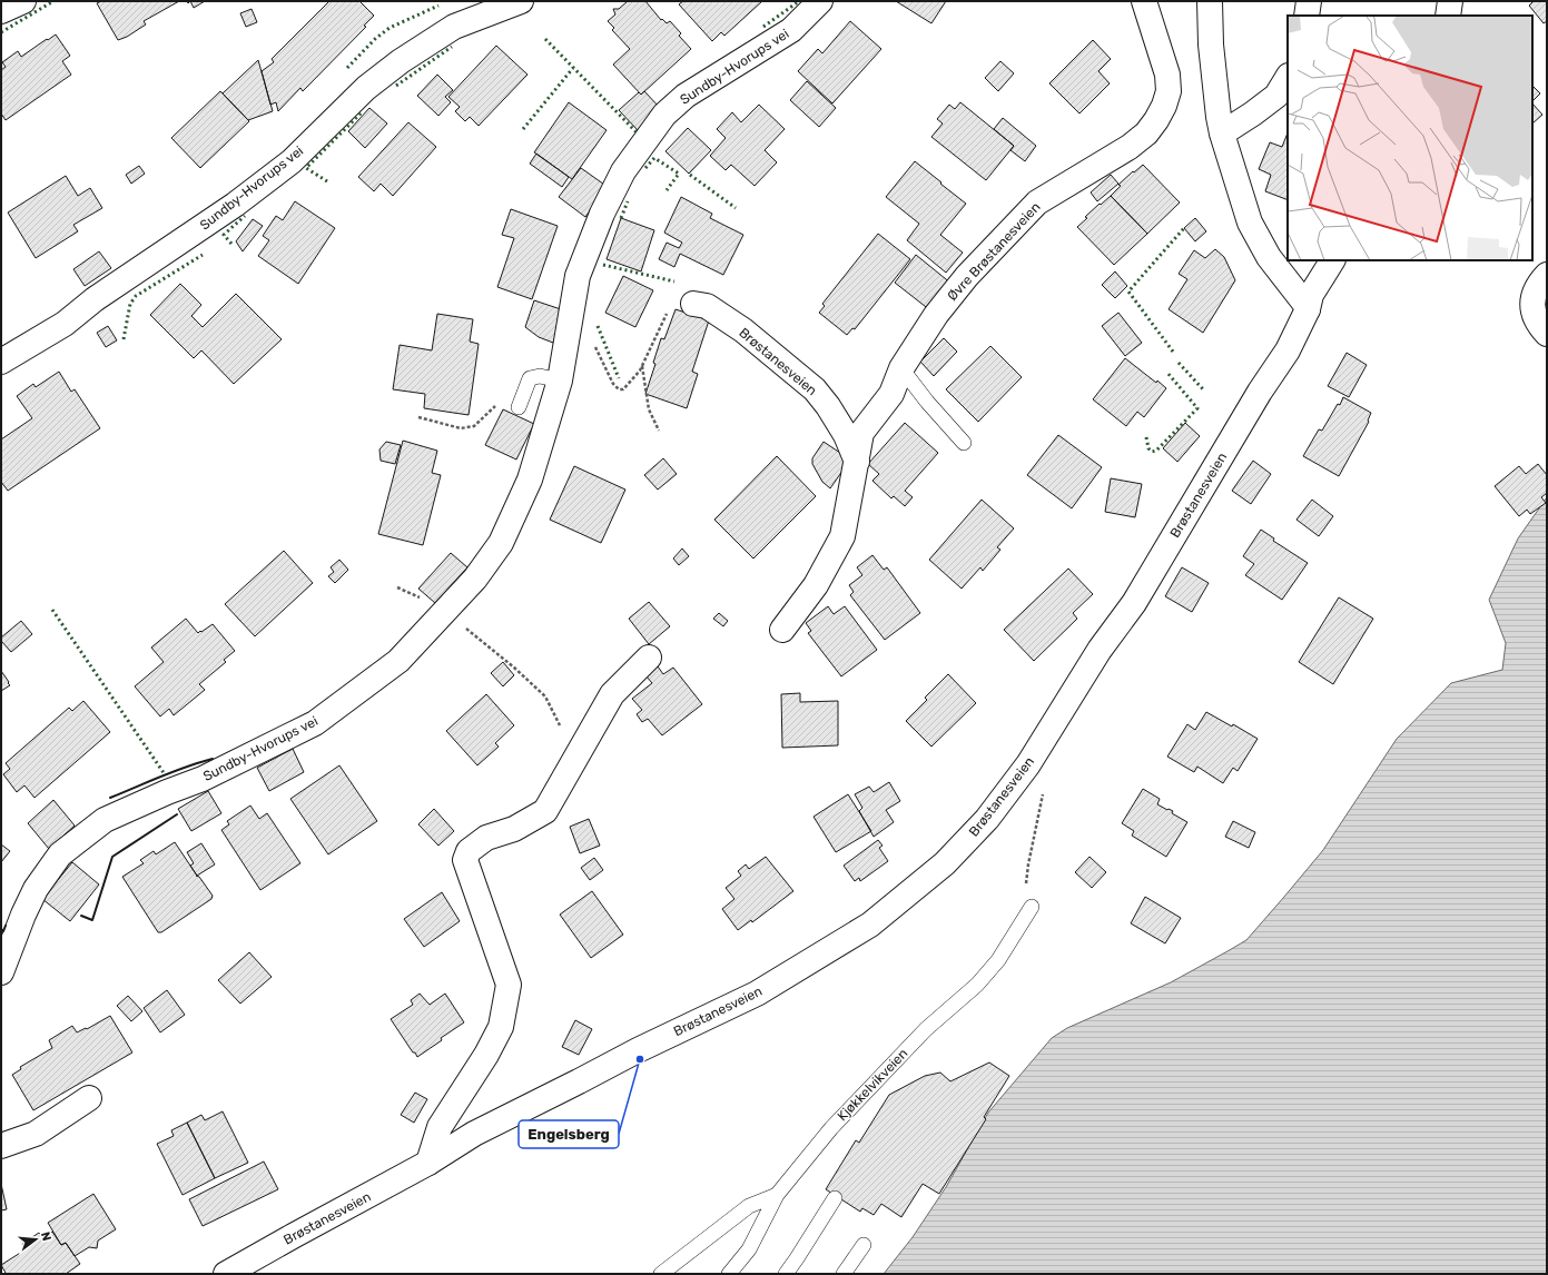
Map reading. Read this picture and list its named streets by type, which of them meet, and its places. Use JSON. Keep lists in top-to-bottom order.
{
  "streets": {
    "street": ["Sundby-Hvorups vei", "Øvre Brøstanesveien", "Brøstanesveien"],
    "lane": ["Kjøkkelvikveien"]
  },
  "crossings": [
    ["Øvre Brøstanesveien", "Brøstanesveien"]
  ],
  "places": ["Engelsberg"],
  "north": "right"
}
